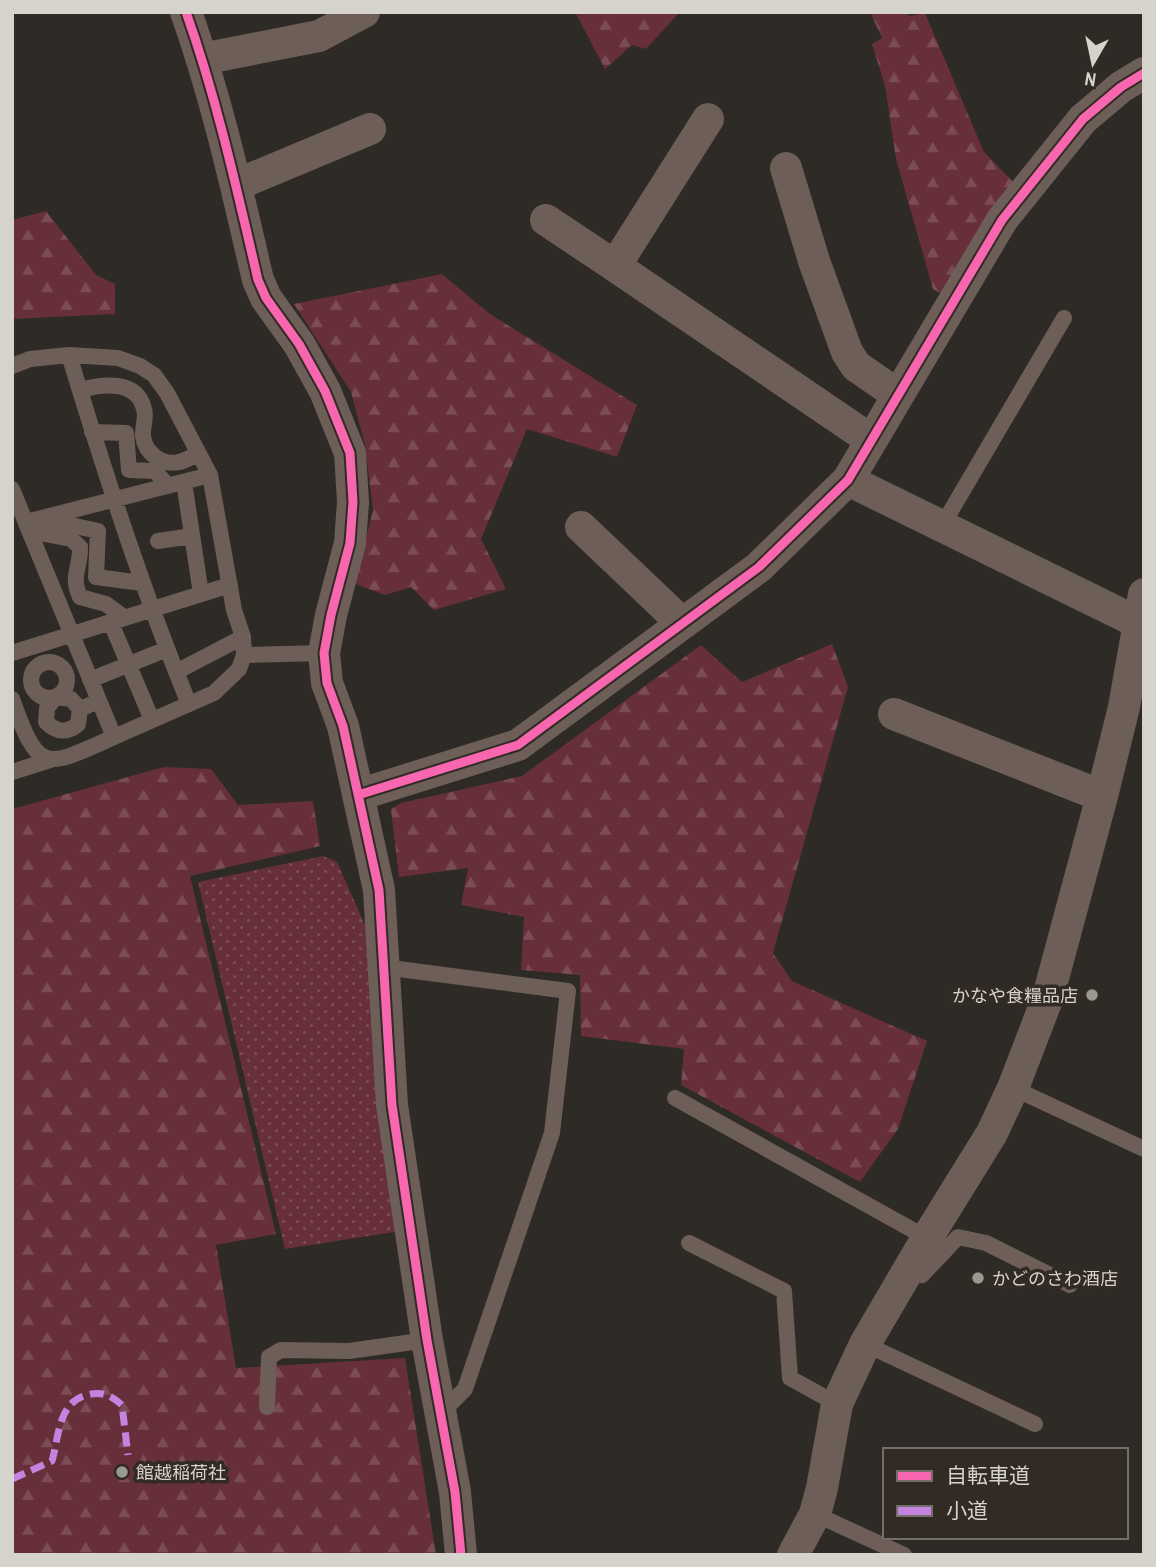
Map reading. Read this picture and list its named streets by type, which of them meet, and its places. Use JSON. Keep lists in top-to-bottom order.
{
  "places": ["かなや食糧品店", "かどのさわ酒店", "館越稲荷社"],
  "legend": ["自転車道", "小道"],
  "north": "bottom"
}
